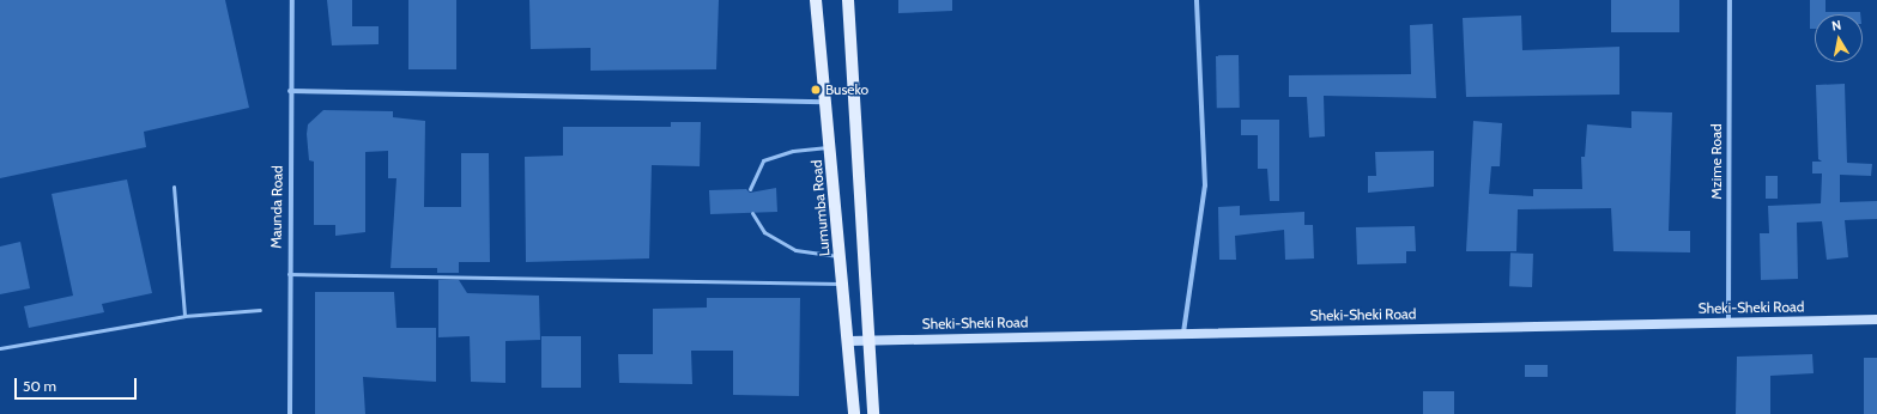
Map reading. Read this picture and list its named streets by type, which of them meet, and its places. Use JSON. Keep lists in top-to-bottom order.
{
  "streets": {
    "main road": ["Lumumba Road"],
    "street": ["Mzime Road", "Maunda Road", "Sheki-Sheki Road"]
  },
  "crossings": [
    ["Mzime Road", "Sheki-Sheki Road"],
    ["Lumumba Road", "Sheki-Sheki Road"]
  ],
  "places": ["Buseko"],
  "scale_bar": "50 m",
  "north": "top"
}
